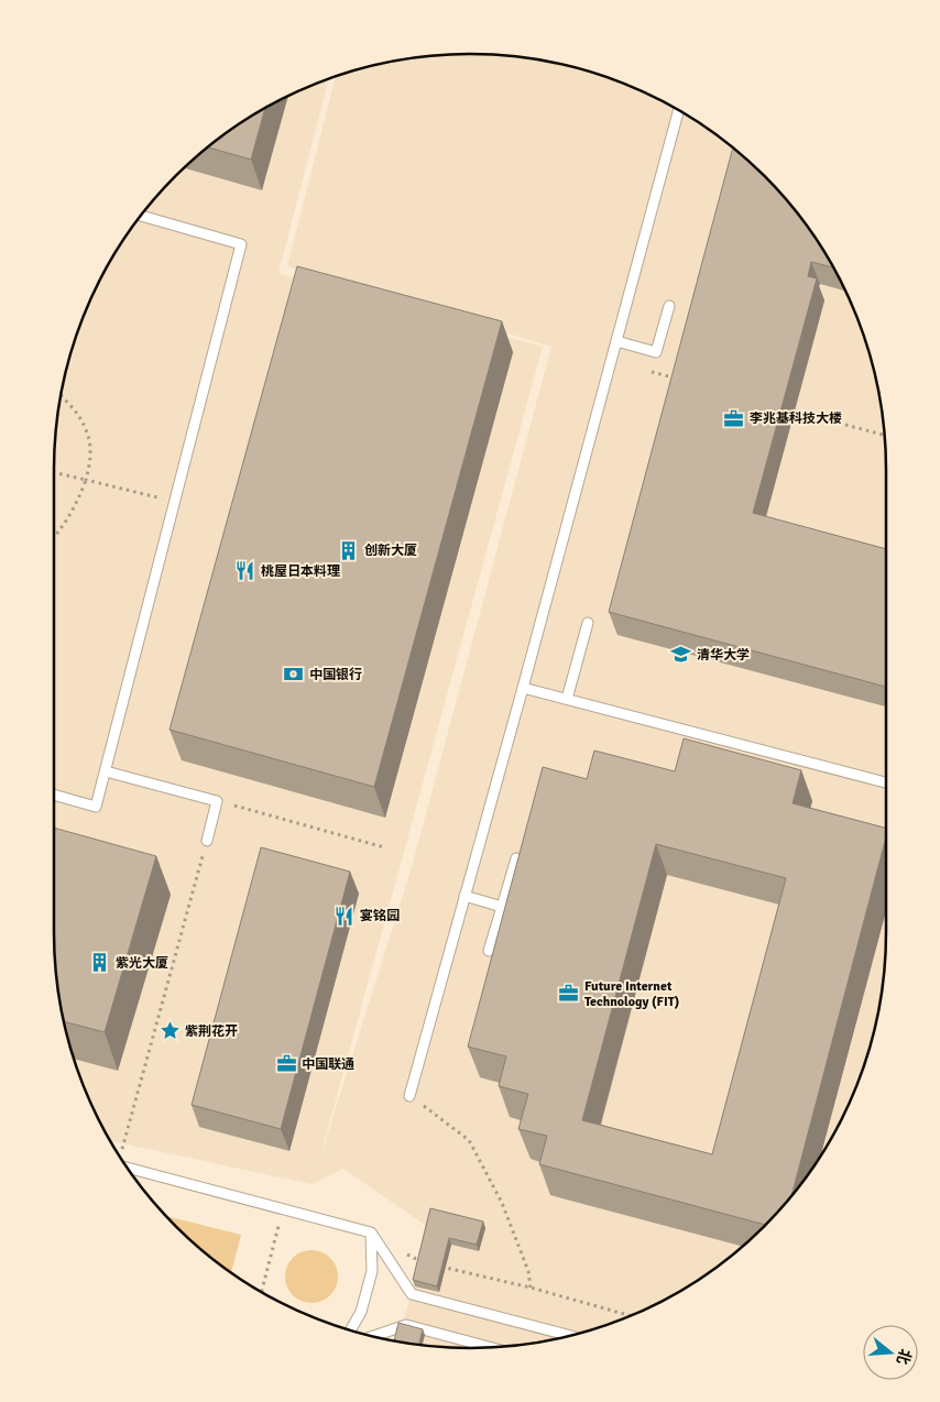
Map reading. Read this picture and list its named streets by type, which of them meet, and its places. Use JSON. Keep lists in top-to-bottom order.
{
  "places": {
    "office": ["李兆基科技大楼", "Future Internet Technology (FIT)", "中国联通"],
    "building": ["创新大厦", "紫光大厦"],
    "restaurant": ["桃屋日本料理", "宴铭园"],
    "school or university": ["清华大学"],
    "bank": ["中国银行"],
    "place": ["紫荆花开"]
  },
  "north": "right"
}
